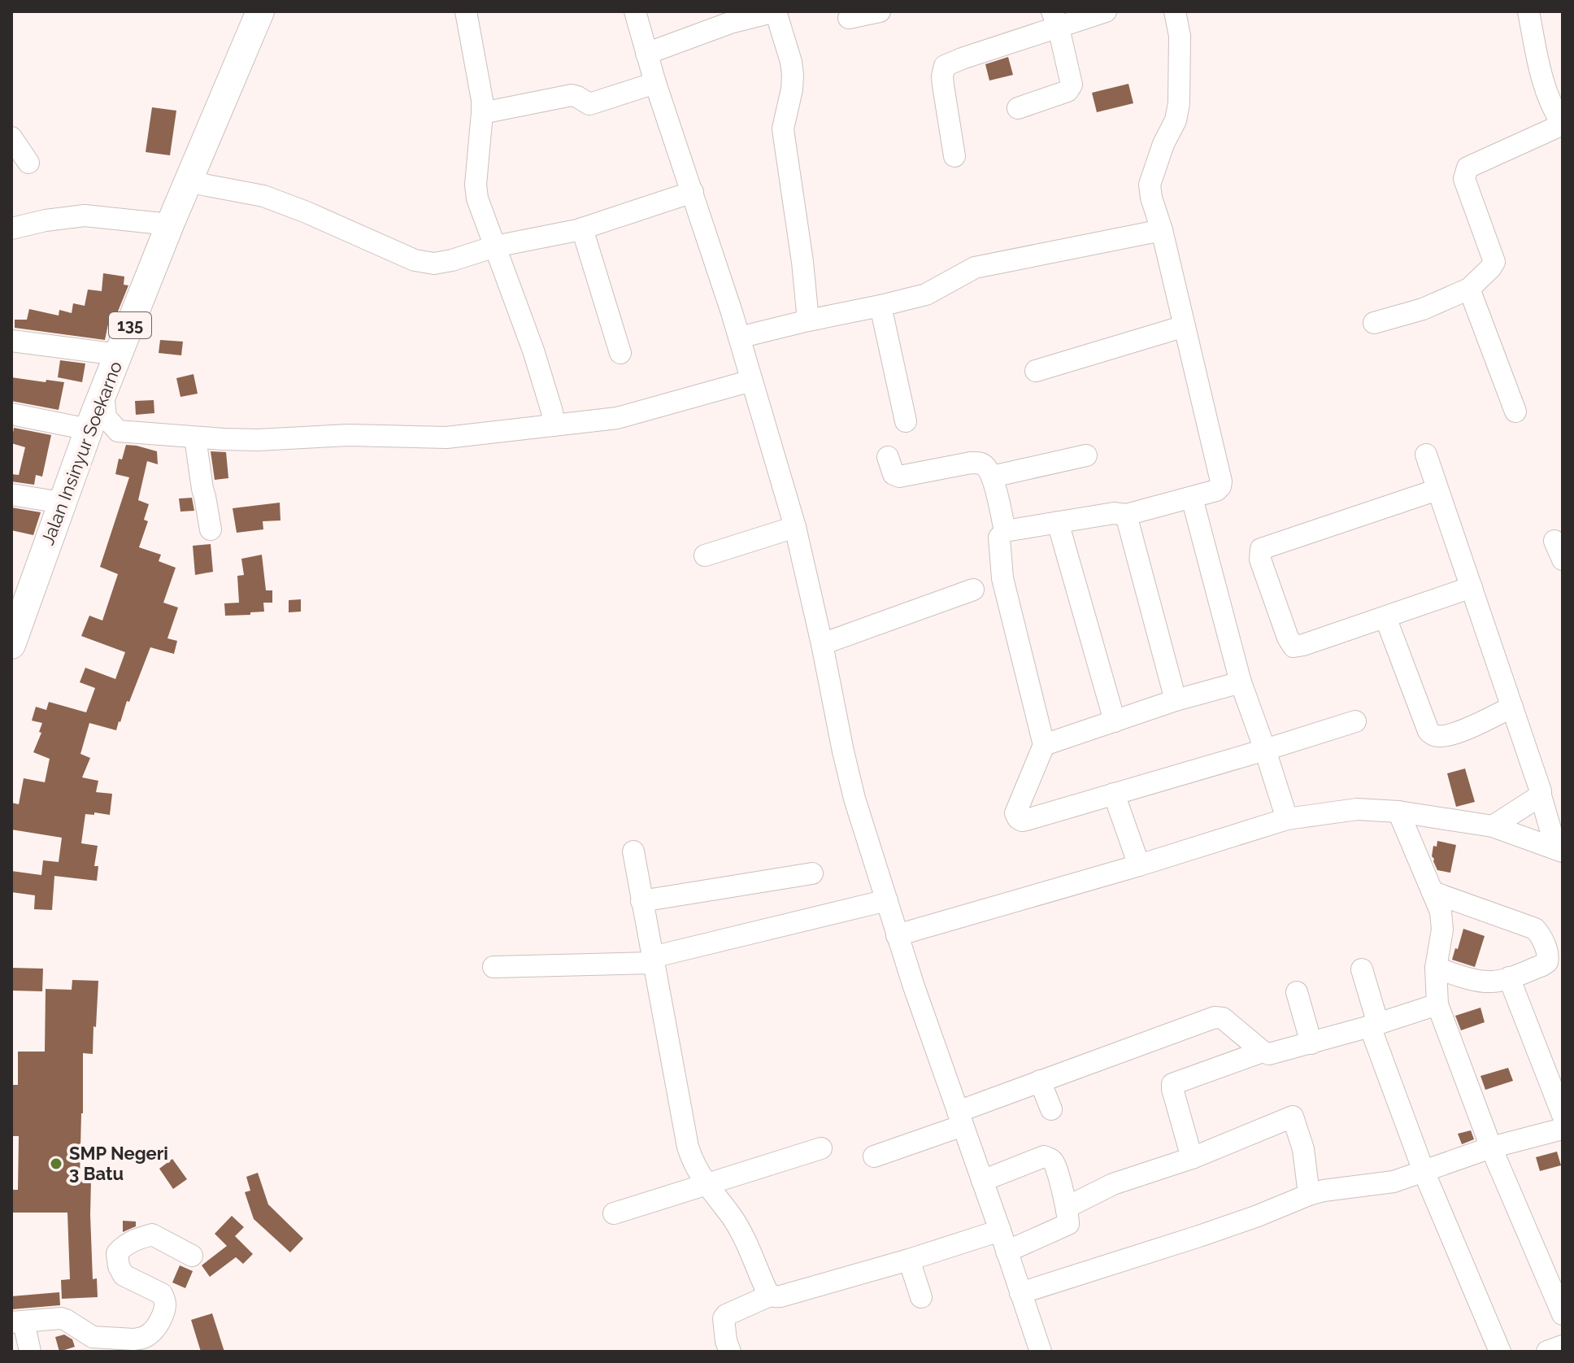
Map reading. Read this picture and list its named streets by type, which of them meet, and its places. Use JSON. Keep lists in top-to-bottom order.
{
  "streets": {
    "main road": ["135", "Jalan Insinyur Soekarno"]
  },
  "places": ["SMP Negeri 3 Batu"]
}
